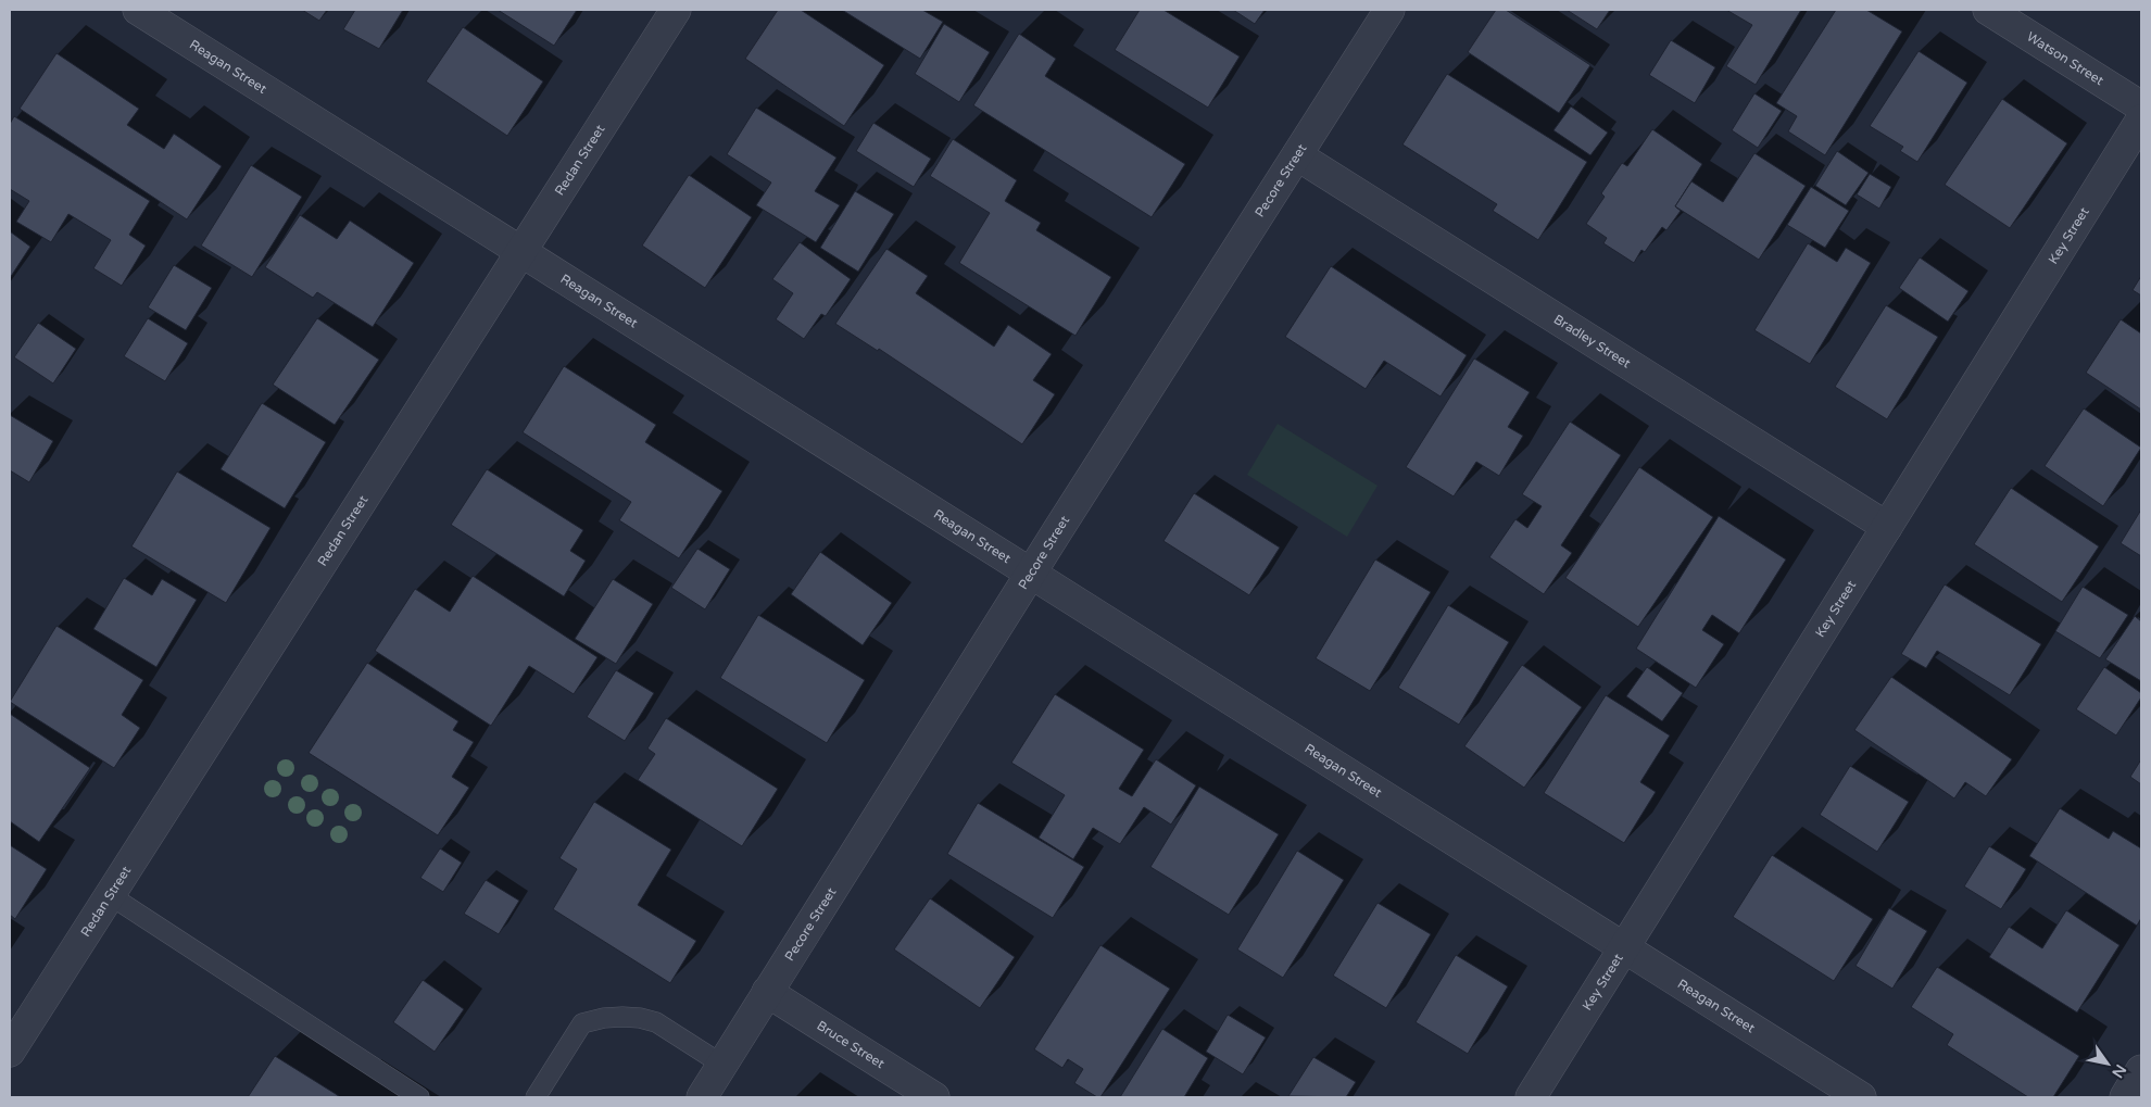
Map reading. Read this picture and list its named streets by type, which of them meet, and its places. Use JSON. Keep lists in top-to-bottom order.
{
  "streets": {
    "street": [
      "Watson Street",
      "Reagan Street",
      "Redan Street",
      "Pecore Street",
      "Key Street",
      "Bradley Street",
      "Bruce Street"
    ]
  },
  "crossings": [
    ["Reagan Street", "Redan Street"],
    ["Reagan Street", "Pecore Street"],
    ["Reagan Street", "Key Street"],
    ["Pecore Street", "Bradley Street"],
    ["Pecore Street", "Bruce Street"],
    ["Key Street", "Bradley Street"]
  ],
  "north": "bottom right"
}
